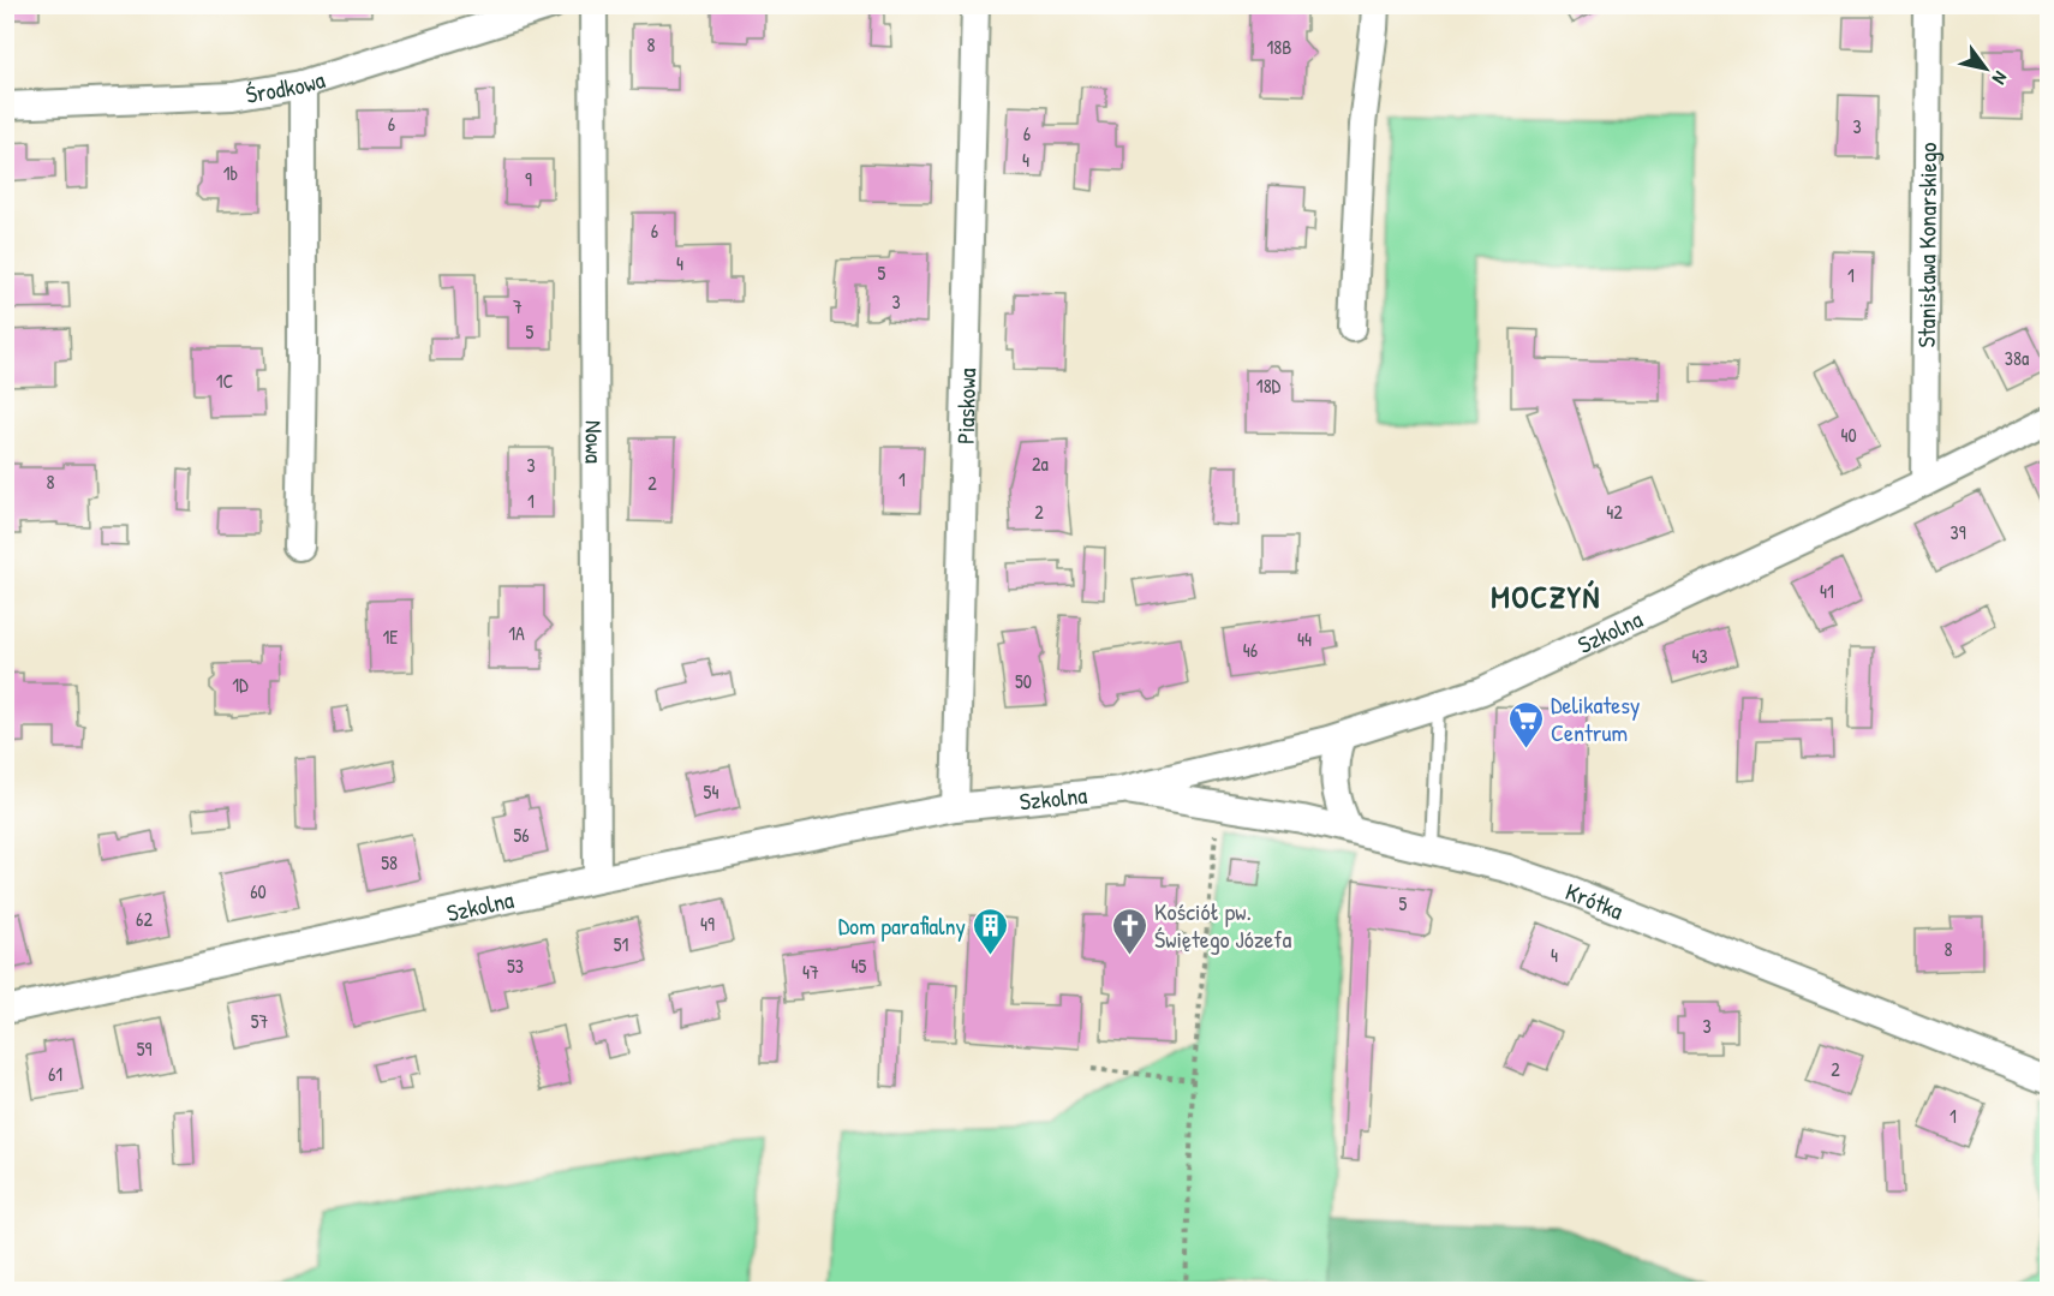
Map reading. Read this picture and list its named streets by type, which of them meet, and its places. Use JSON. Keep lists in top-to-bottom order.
{
  "streets": {
    "street": [
      "Środkowa",
      "Stanisława Konarskiego",
      "Piaskowa",
      "Nowa",
      "Szkolna",
      "Krótka"
    ]
  },
  "crossings": [
    ["Stanisława Konarskiego", "Szkolna"],
    ["Piaskowa", "Szkolna"],
    ["Nowa", "Szkolna"],
    ["Szkolna", "Krótka"]
  ],
  "districts": ["MOCZYŃ"],
  "places": {
    "supermarket": ["Delikatesy Centrum"],
    "building": ["Dom parafialny"],
    "church": ["Kościół pw. Świętego Józefa"]
  },
  "house_numbers": [
    "8",
    "18B",
    "6",
    "3",
    "6",
    "4",
    "1b",
    "9",
    "6",
    "4",
    "5",
    "1",
    "3",
    "7",
    "5",
    "38a",
    "1C",
    "18D",
    "40",
    "2a",
    "3",
    "1",
    "8",
    "2",
    "1",
    "2",
    "42",
    "39",
    "41",
    "1A",
    "1E",
    "44",
    "46",
    "43",
    "50",
    "1D",
    "54",
    "56",
    "58",
    "60",
    "5",
    "62",
    "49",
    "51",
    "8",
    "4",
    "53",
    "45",
    "47",
    "57",
    "3",
    "59",
    "2",
    "61",
    "1"
  ],
  "north": "bottom right"
}
